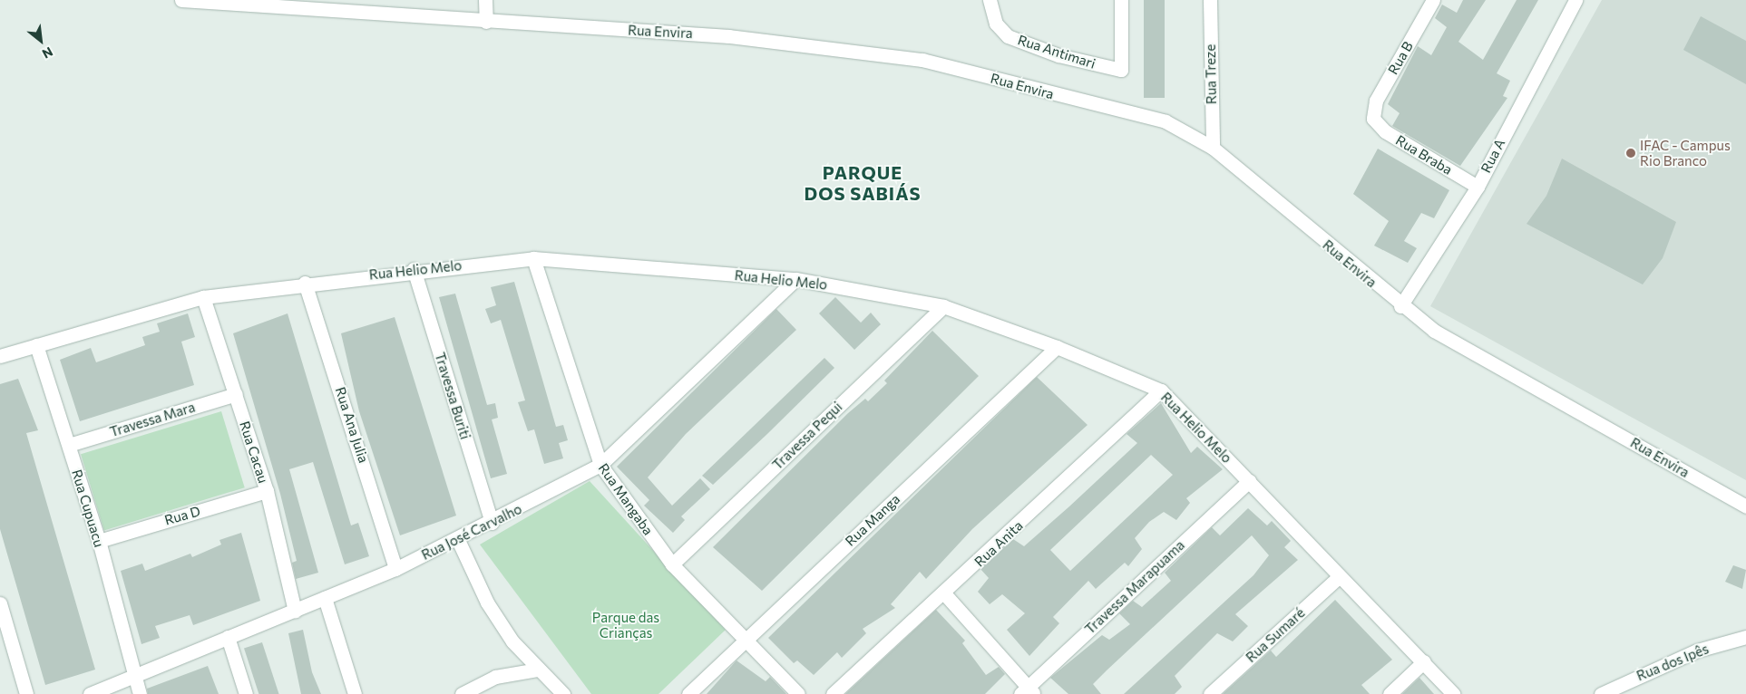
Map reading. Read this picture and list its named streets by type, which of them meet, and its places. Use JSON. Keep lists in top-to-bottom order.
{
  "streets": {
    "street": [
      "Rua Envira",
      "Rua Antimari",
      "Rua B",
      "Rua Treze",
      "Rua Braba",
      "Rua A",
      "Rua Helio Melo",
      "Travessa Buriti",
      "Travessa Mara",
      "Rua Ana Julia",
      "Travessa Pequi",
      "Rua Cacau",
      "Rua Mangaba",
      "Rua Cupuacu",
      "Rua D",
      "Rua Manga",
      "Rua José Carvalho",
      "Rua Anita",
      "Travessa Marapuama",
      "Rua Sumaré",
      "Rua dos Ipês"
    ]
  },
  "crossings": [
    ["Rua Envira", "Rua Treze"],
    ["Rua Envira", "Rua A"],
    ["Rua B", "Rua Braba"],
    ["Rua Braba", "Rua A"],
    ["Rua Helio Melo", "Travessa Buriti"],
    ["Rua Helio Melo", "Rua Ana Julia"],
    ["Rua Helio Melo", "Travessa Pequi"],
    ["Rua Helio Melo", "Rua Cacau"],
    ["Rua Helio Melo", "Rua Mangaba"],
    ["Rua Helio Melo", "Rua Cupuacu"],
    ["Rua Helio Melo", "Rua Manga"],
    ["Rua Helio Melo", "Rua José Carvalho"],
    ["Rua Helio Melo", "Rua Anita"],
    ["Rua Helio Melo", "Travessa Marapuama"],
    ["Rua Helio Melo", "Rua Sumaré"],
    ["Travessa Buriti", "Rua José Carvalho"],
    ["Travessa Mara", "Rua Cacau"],
    ["Travessa Mara", "Rua Cupuacu"],
    ["Rua Ana Julia", "Rua José Carvalho"],
    ["Travessa Pequi", "Rua Mangaba"],
    ["Rua Cacau", "Rua D"],
    ["Rua Cacau", "Rua José Carvalho"],
    ["Rua Mangaba", "Rua Manga"],
    ["Rua Mangaba", "Rua José Carvalho"],
    ["Rua Cupuacu", "Rua D"],
    ["Rua Cupuacu", "Rua José Carvalho"]
  ],
  "districts": ["PARQUE DOS SABIÁS"],
  "parks": ["Parque das Crianças"],
  "places": ["IFAC - Campus Rio Branco"],
  "north": "bottom right"
}
